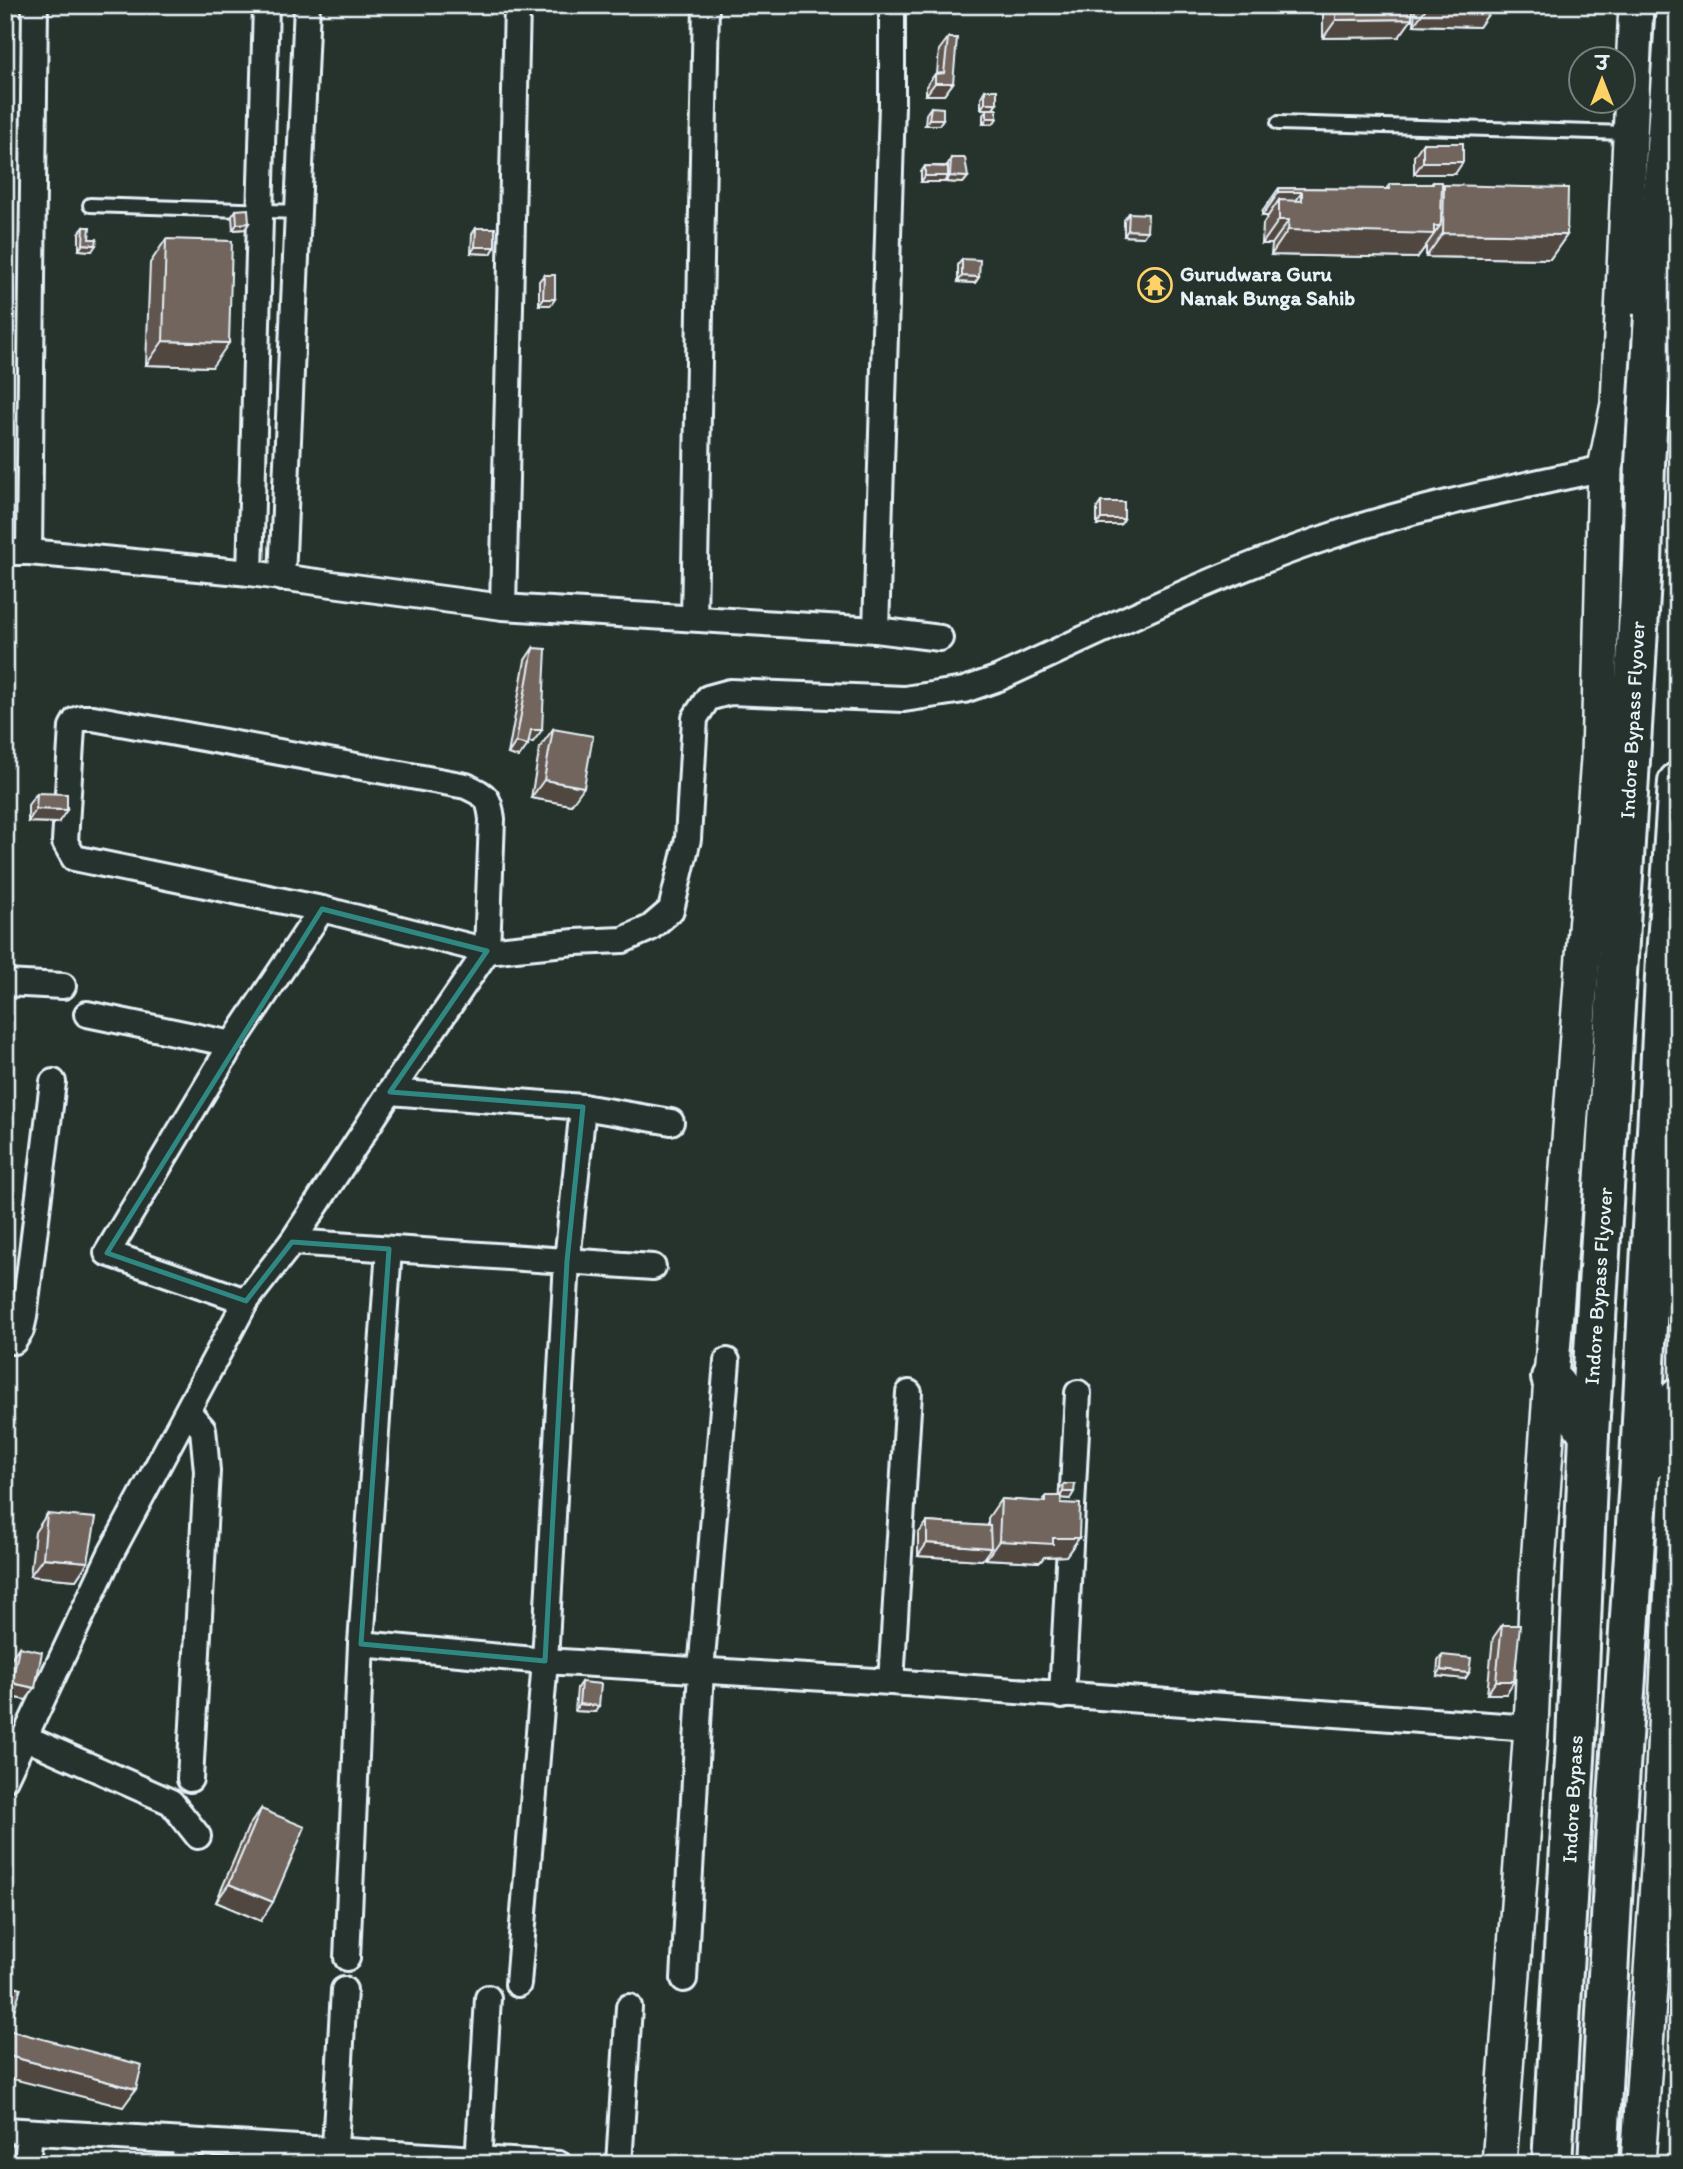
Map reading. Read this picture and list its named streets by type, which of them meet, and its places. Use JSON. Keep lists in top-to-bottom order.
{
  "streets": {
    "highway": ["Indore Bypass Flyover", "Indore Bypass"]
  },
  "crossings": [
    ["Indore Bypass Flyover", "Indore Bypass"]
  ],
  "places": {
    "temple": ["Gurudwara Guru Nanak Bunga Sahib"]
  },
  "north": "top"
}
